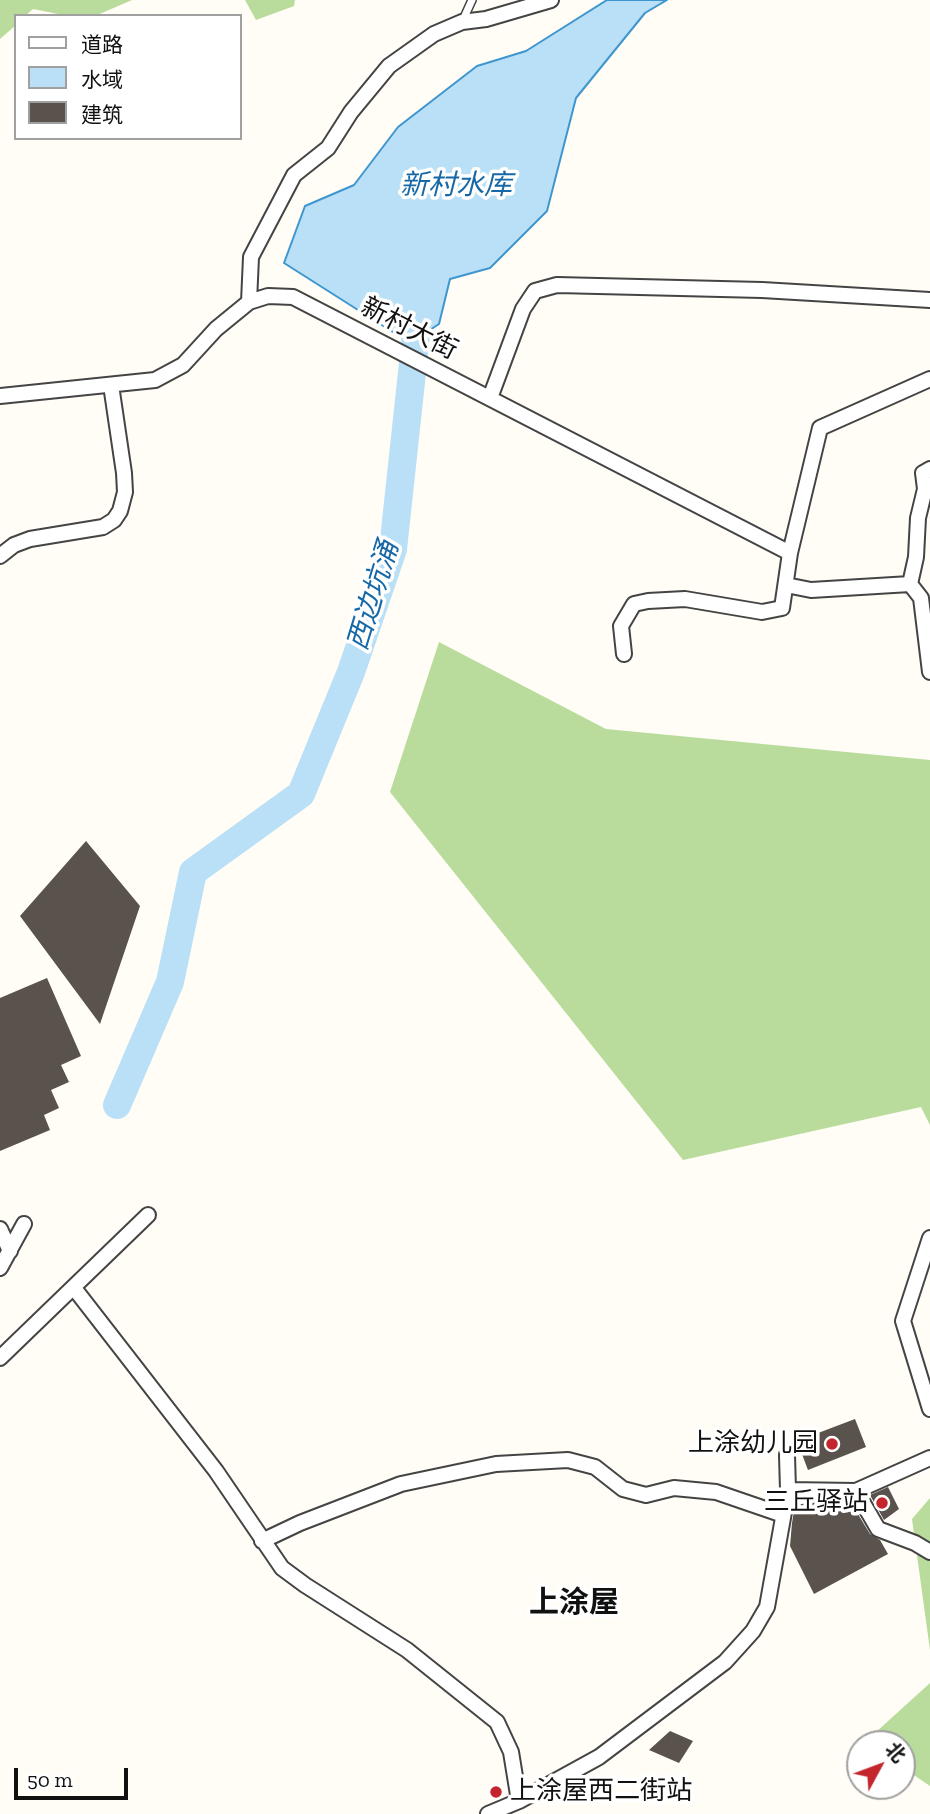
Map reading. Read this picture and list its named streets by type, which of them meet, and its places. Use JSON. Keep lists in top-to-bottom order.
{
  "streets": {
    "street": ["新村大街"]
  },
  "districts": ["上涂屋"],
  "water": ["新村水库", "西边坑涌"],
  "places": ["上涂幼儿园", "三丘驿站", "上涂屋西二街站"],
  "legend": ["道路", "水域", "建筑"],
  "scale_bar": "50 m",
  "north": "top right"
}
